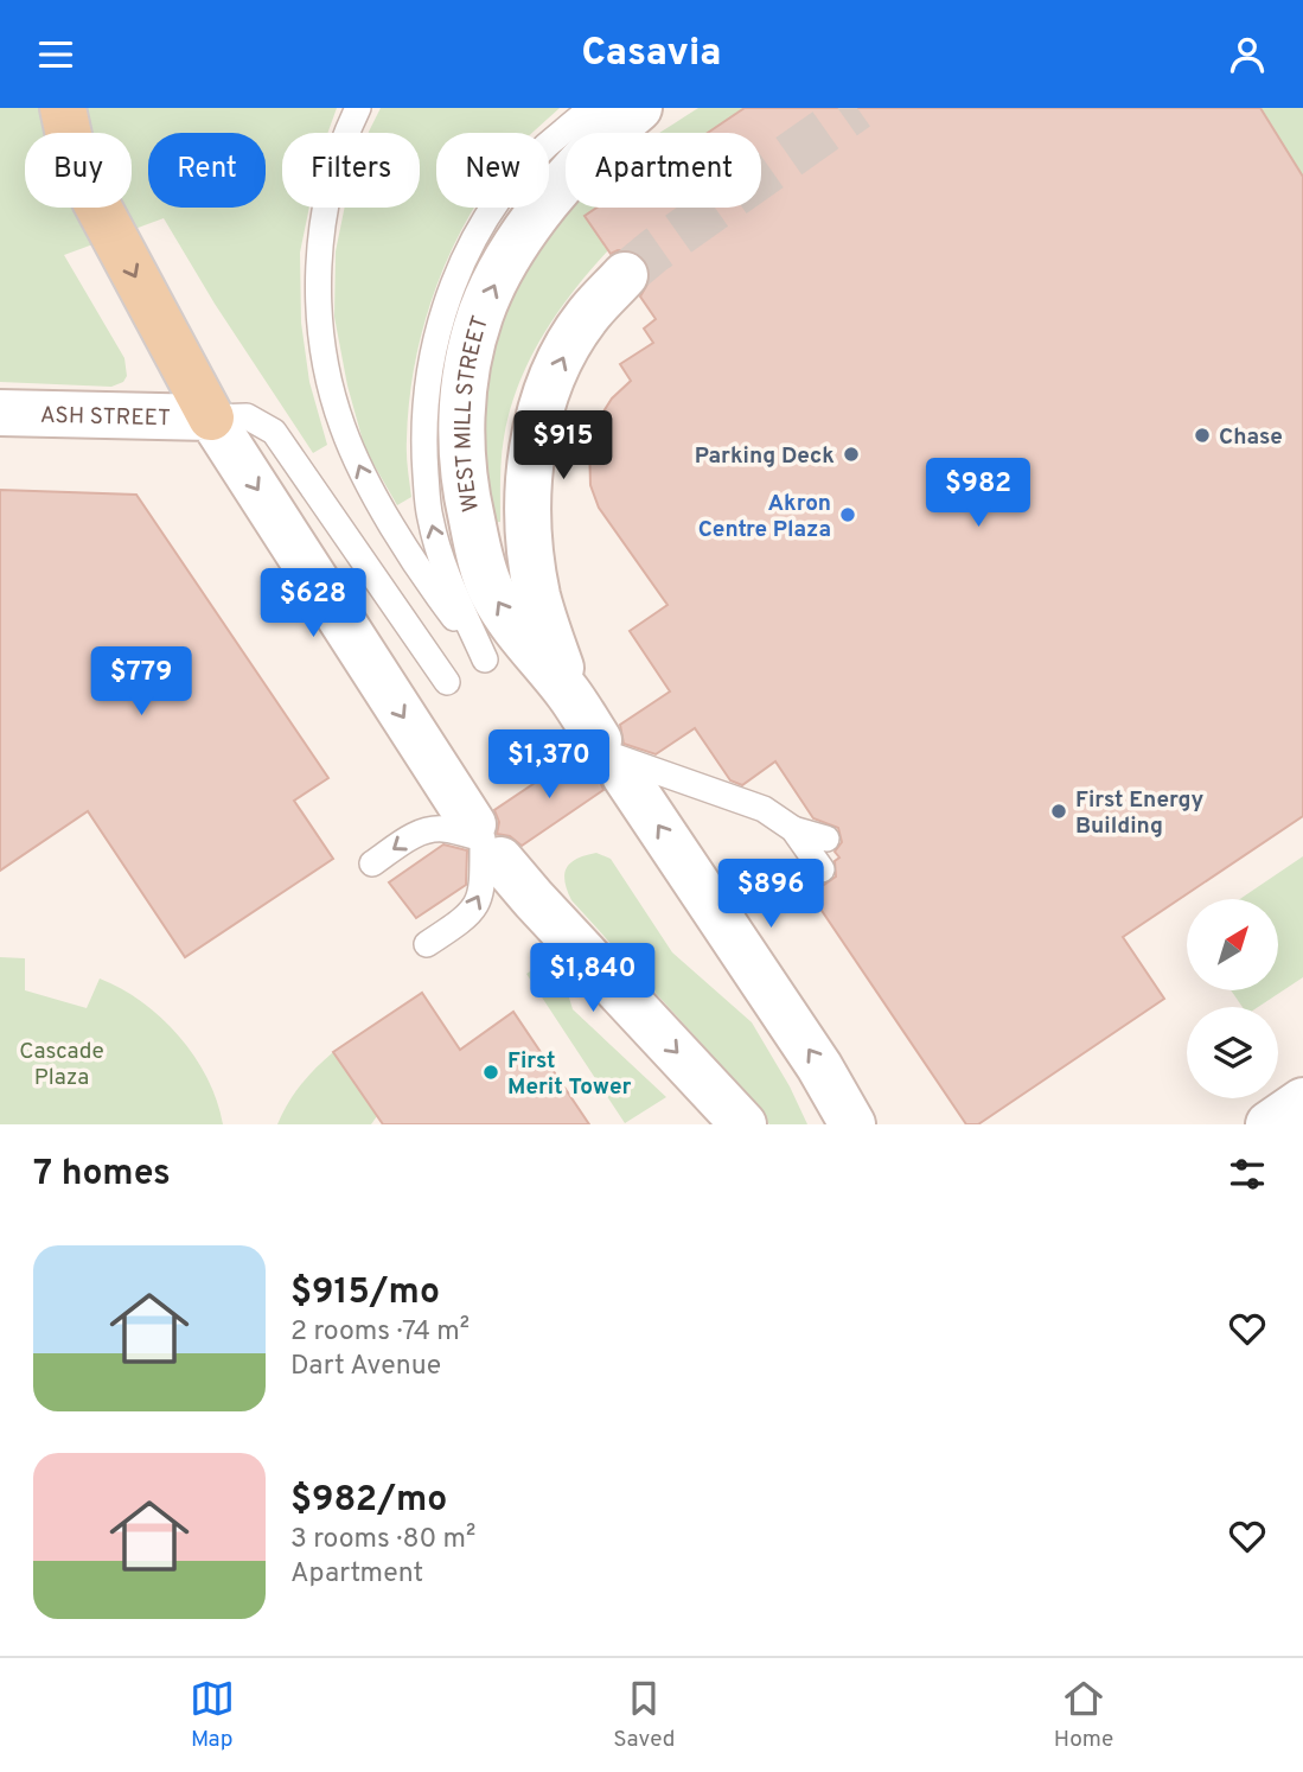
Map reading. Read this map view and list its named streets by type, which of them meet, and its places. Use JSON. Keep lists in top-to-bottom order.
{
  "streets": {
    "street": ["ASH STREET", "WEST MILL STREET"]
  },
  "parks": ["Cascade Plaza"],
  "places": [
    "Chase",
    "Parking Deck",
    "Akron Centre Plaza",
    "First Energy Building",
    "First Merit Tower"
  ],
  "north": "top right",
  "page": {
    "header": "Casavia",
    "chip": [
      "Buy",
      "Rent",
      "Filters",
      "New",
      "Apartment"
    ],
    "price": [
      "$915",
      "$982",
      "$628",
      "$779",
      "$1,370",
      "$896",
      "$1,840"
    ],
    "heading": "7 homes",
    "list": [
      {
        "name": "$915/mo",
        "note": "2 rooms · 74 m² · Dart Avenue"
      },
      {
        "name": "$982/mo",
        "note": "3 rooms · 80 m² · Apartment"
      }
    ],
    "tabs": ["Map", "Saved", "Home"]
  }
}
